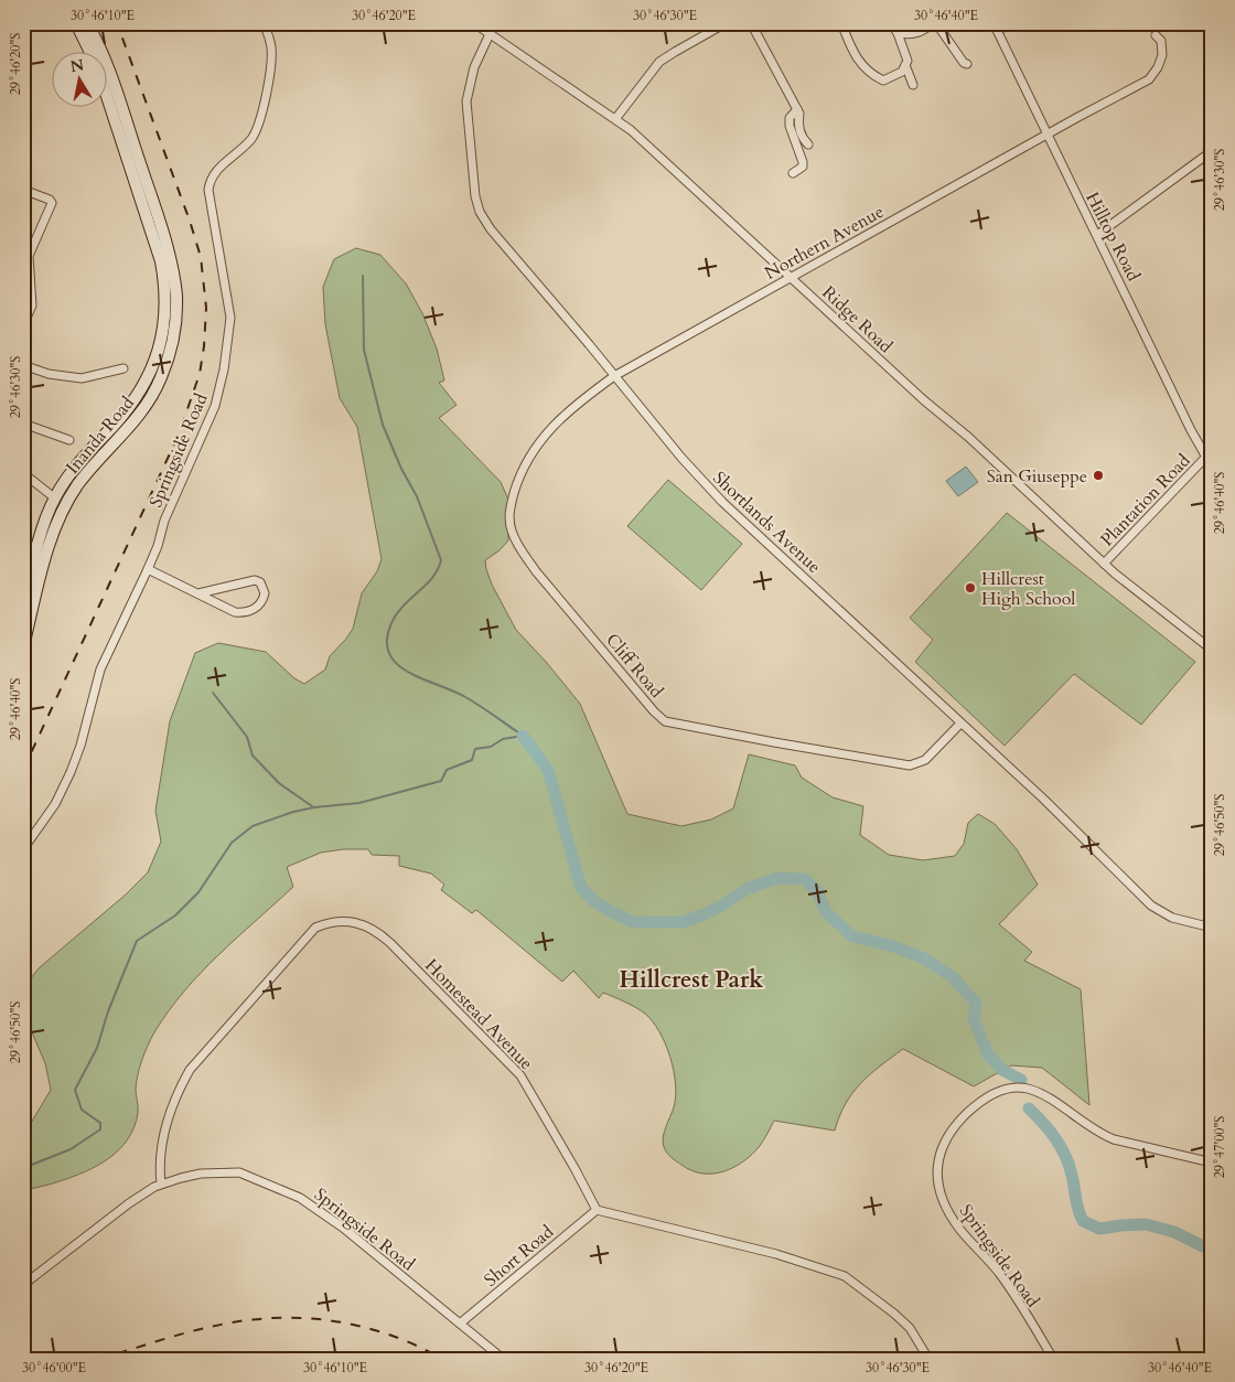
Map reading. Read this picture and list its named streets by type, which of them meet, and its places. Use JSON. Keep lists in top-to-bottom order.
{
  "streets": {
    "main road": ["Inanda Road"],
    "street": [
      "Hilltop Road",
      "Northern Avenue",
      "Ridge Road",
      "Springside Road",
      "Plantation Road",
      "Shortlands Avenue",
      "Cliff Road",
      "Homestead Avenue",
      "Short Road"
    ]
  },
  "crossings": [
    ["Hilltop Road", "Northern Avenue"],
    ["Hilltop Road", "Plantation Road"],
    ["Northern Avenue", "Ridge Road"],
    ["Northern Avenue", "Shortlands Avenue"],
    ["Northern Avenue", "Cliff Road"],
    ["Ridge Road", "Plantation Road"],
    ["Ridge Road", "Shortlands Avenue"],
    ["Springside Road", "Homestead Avenue"],
    ["Springside Road", "Short Road"],
    ["Shortlands Avenue", "Cliff Road"],
    ["Homestead Avenue", "Short Road"]
  ],
  "districts": ["Hillcrest Park"],
  "places": ["San Giuseppe", "Hillcrest High School"],
  "north": "top",
  "coordinates": [
    "30°46'10\"E",
    "30°46'20\"E",
    "30°46'30\"E",
    "30°46'40\"E",
    "29°46'20\"S",
    "29°46'30\"S",
    "29°46'40\"S",
    "29°46'50\"S",
    "29°47'00\"S",
    "30°46'00\"E"
  ]
}
